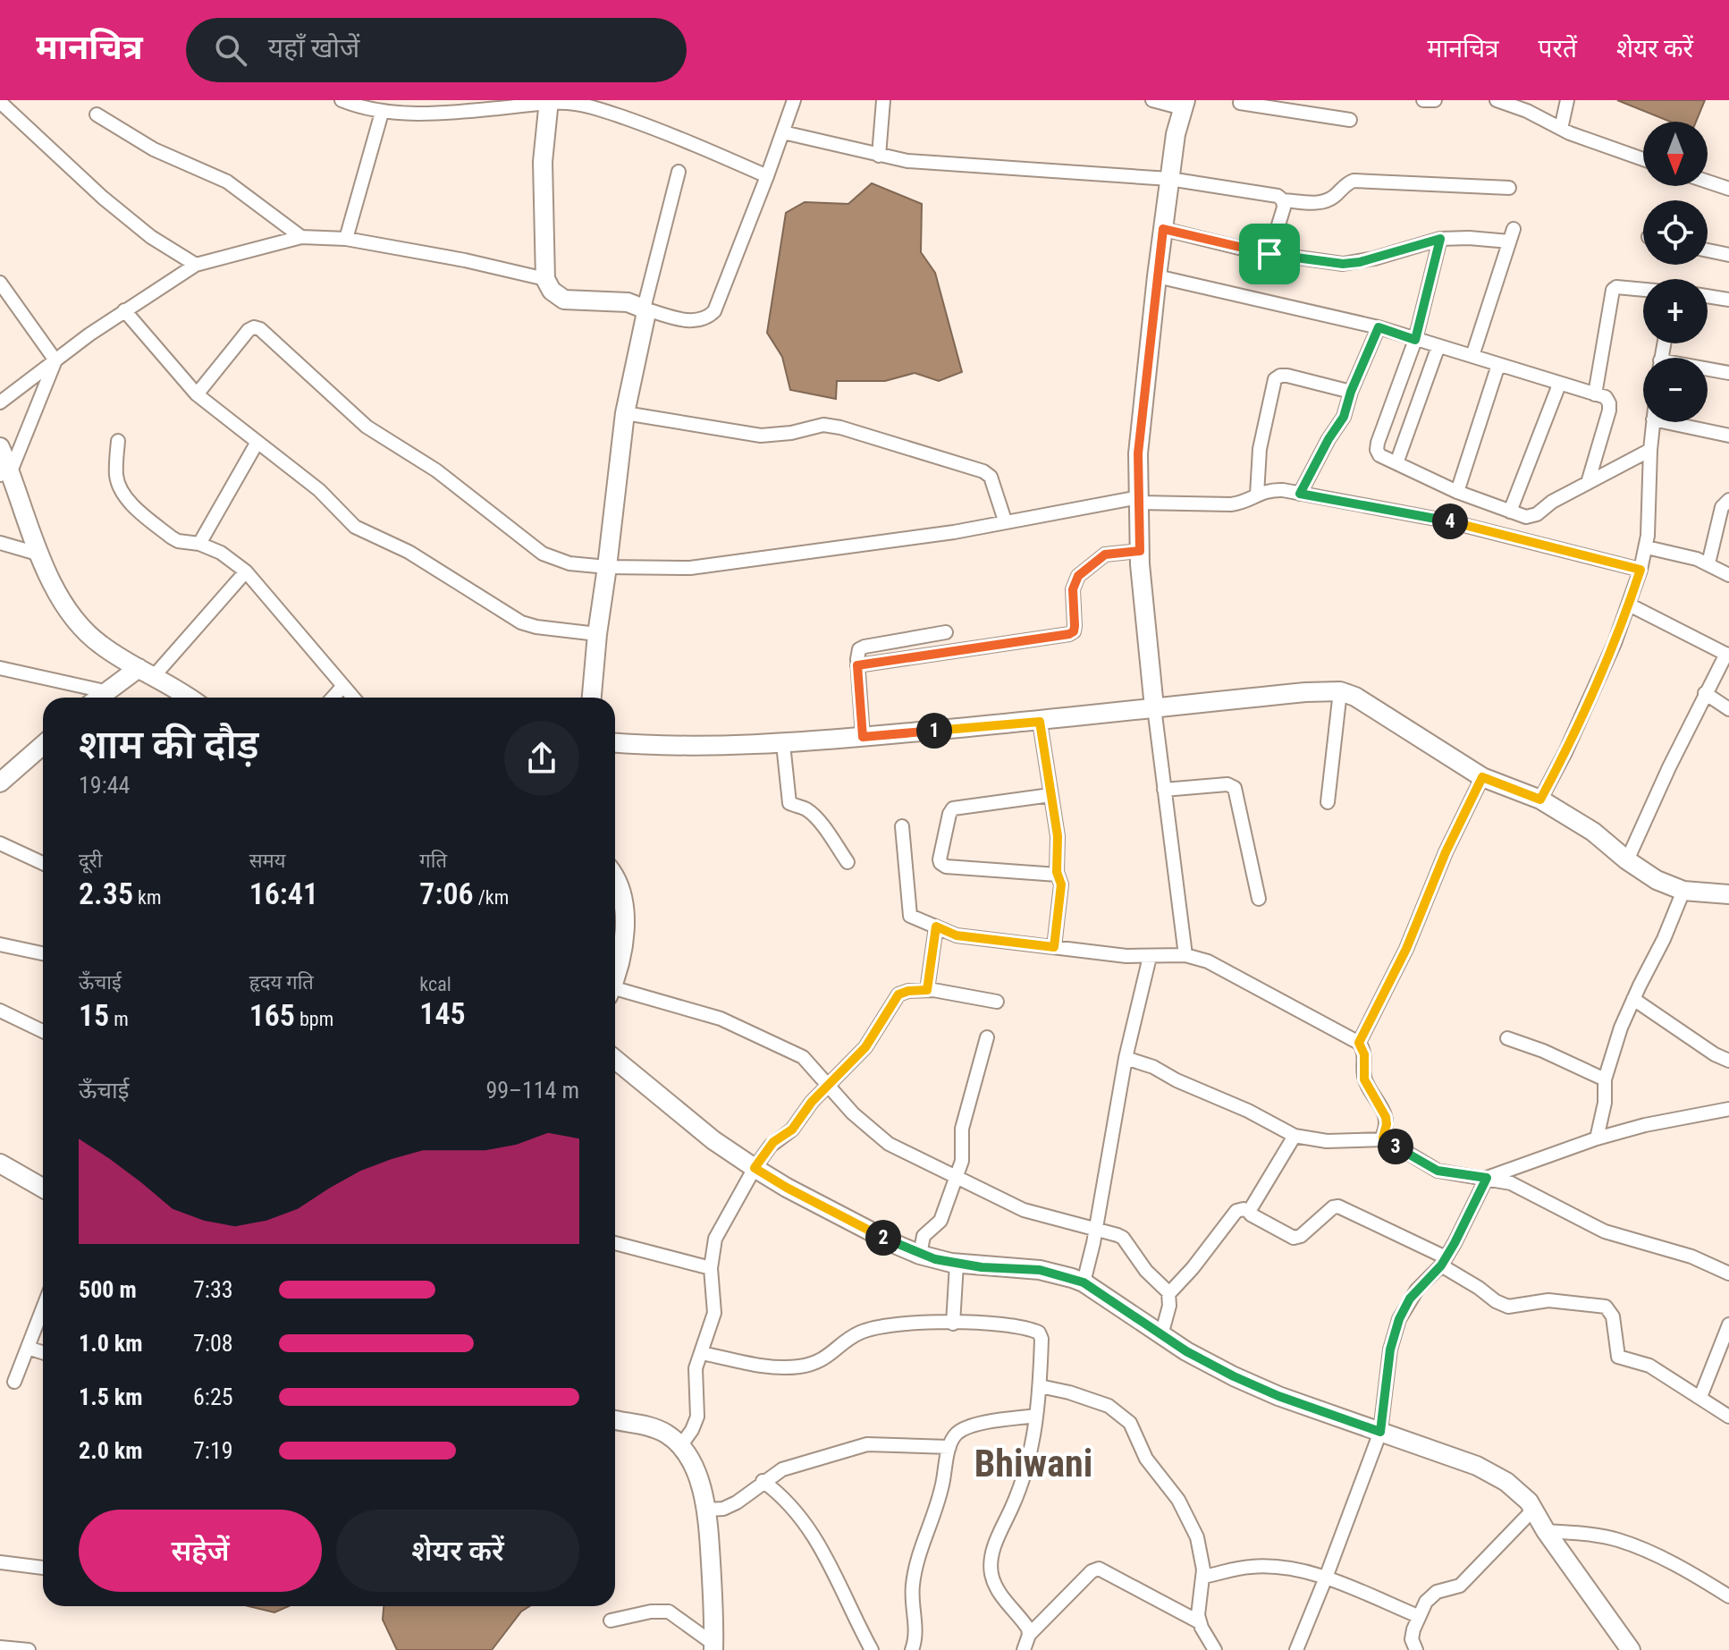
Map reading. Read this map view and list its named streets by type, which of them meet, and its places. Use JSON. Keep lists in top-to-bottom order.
{
  "districts": ["Bhiwani"],
  "north": "bottom",
  "page": {
    "header": "मानचित्र",
    "search": "यहाँ खोजें",
    "nav": ["मानचित्र", "परतें", "शेयर करें"],
    "map_buttons": ["+", "−"],
    "pins": [
      "4",
      "1",
      "3",
      "2"
    ],
    "heading": ["शाम की दौड़", "19:44"],
    "stats": [
      ["दूरी", "2.35 km"],
      ["समय", "16:41"],
      ["गति", "7:06 /km"],
      ["ऊँचाई", "15 m"],
      ["हृदय गति", "165 bpm"],
      ["kcal", "145"]
    ],
    "chart": ["ऊँचाई", "99–114 m"],
    "list": [
      {
        "name": "500 m",
        "note": "7:33"
      },
      {
        "name": "1.0 km",
        "note": "7:08"
      },
      {
        "name": "1.5 km",
        "note": "6:25"
      },
      {
        "name": "2.0 km",
        "note": "7:19"
      }
    ],
    "buttons": ["सहेजें", "शेयर करें"]
  }
}
